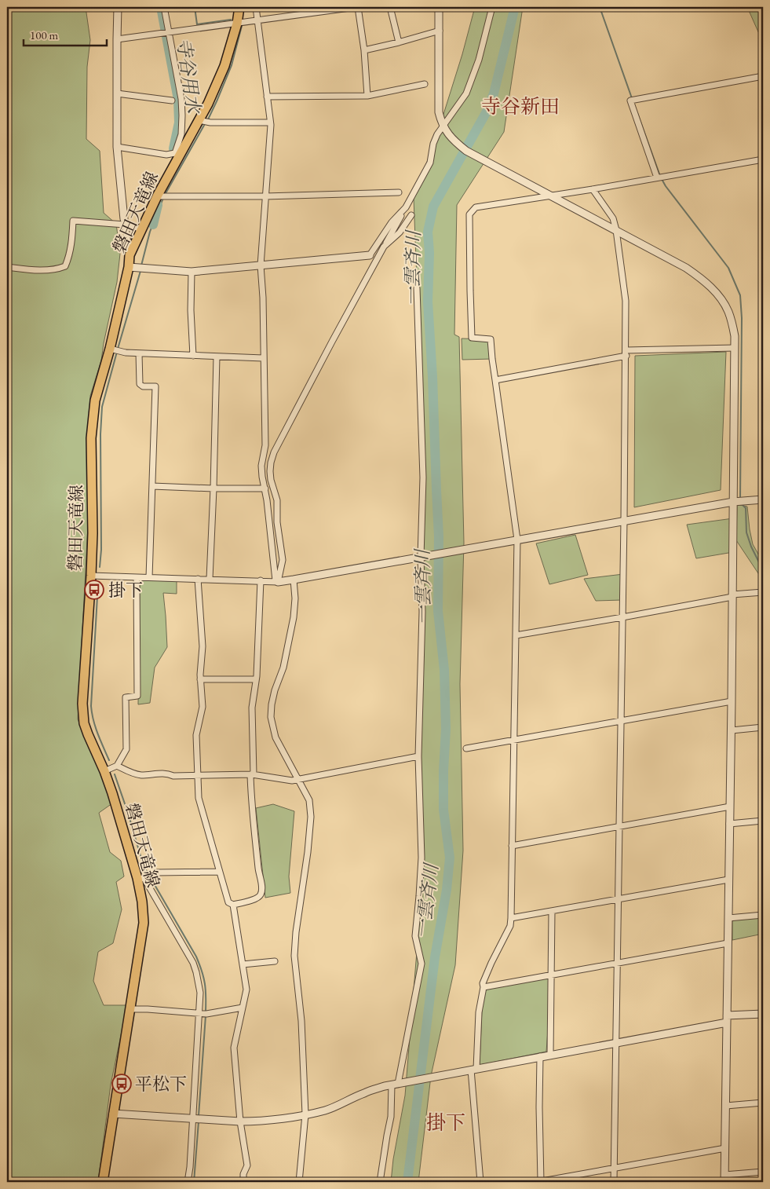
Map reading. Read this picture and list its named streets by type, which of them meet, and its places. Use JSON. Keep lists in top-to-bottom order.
{
  "streets": {
    "main road": ["磐田天竜線"]
  },
  "districts": ["寺谷新田", "掛下"],
  "water": ["寺谷用水", "一雲斉川"],
  "places": {
    "bus stop": ["掛下", "平松下"]
  },
  "scale_bar": "100 m"
}
